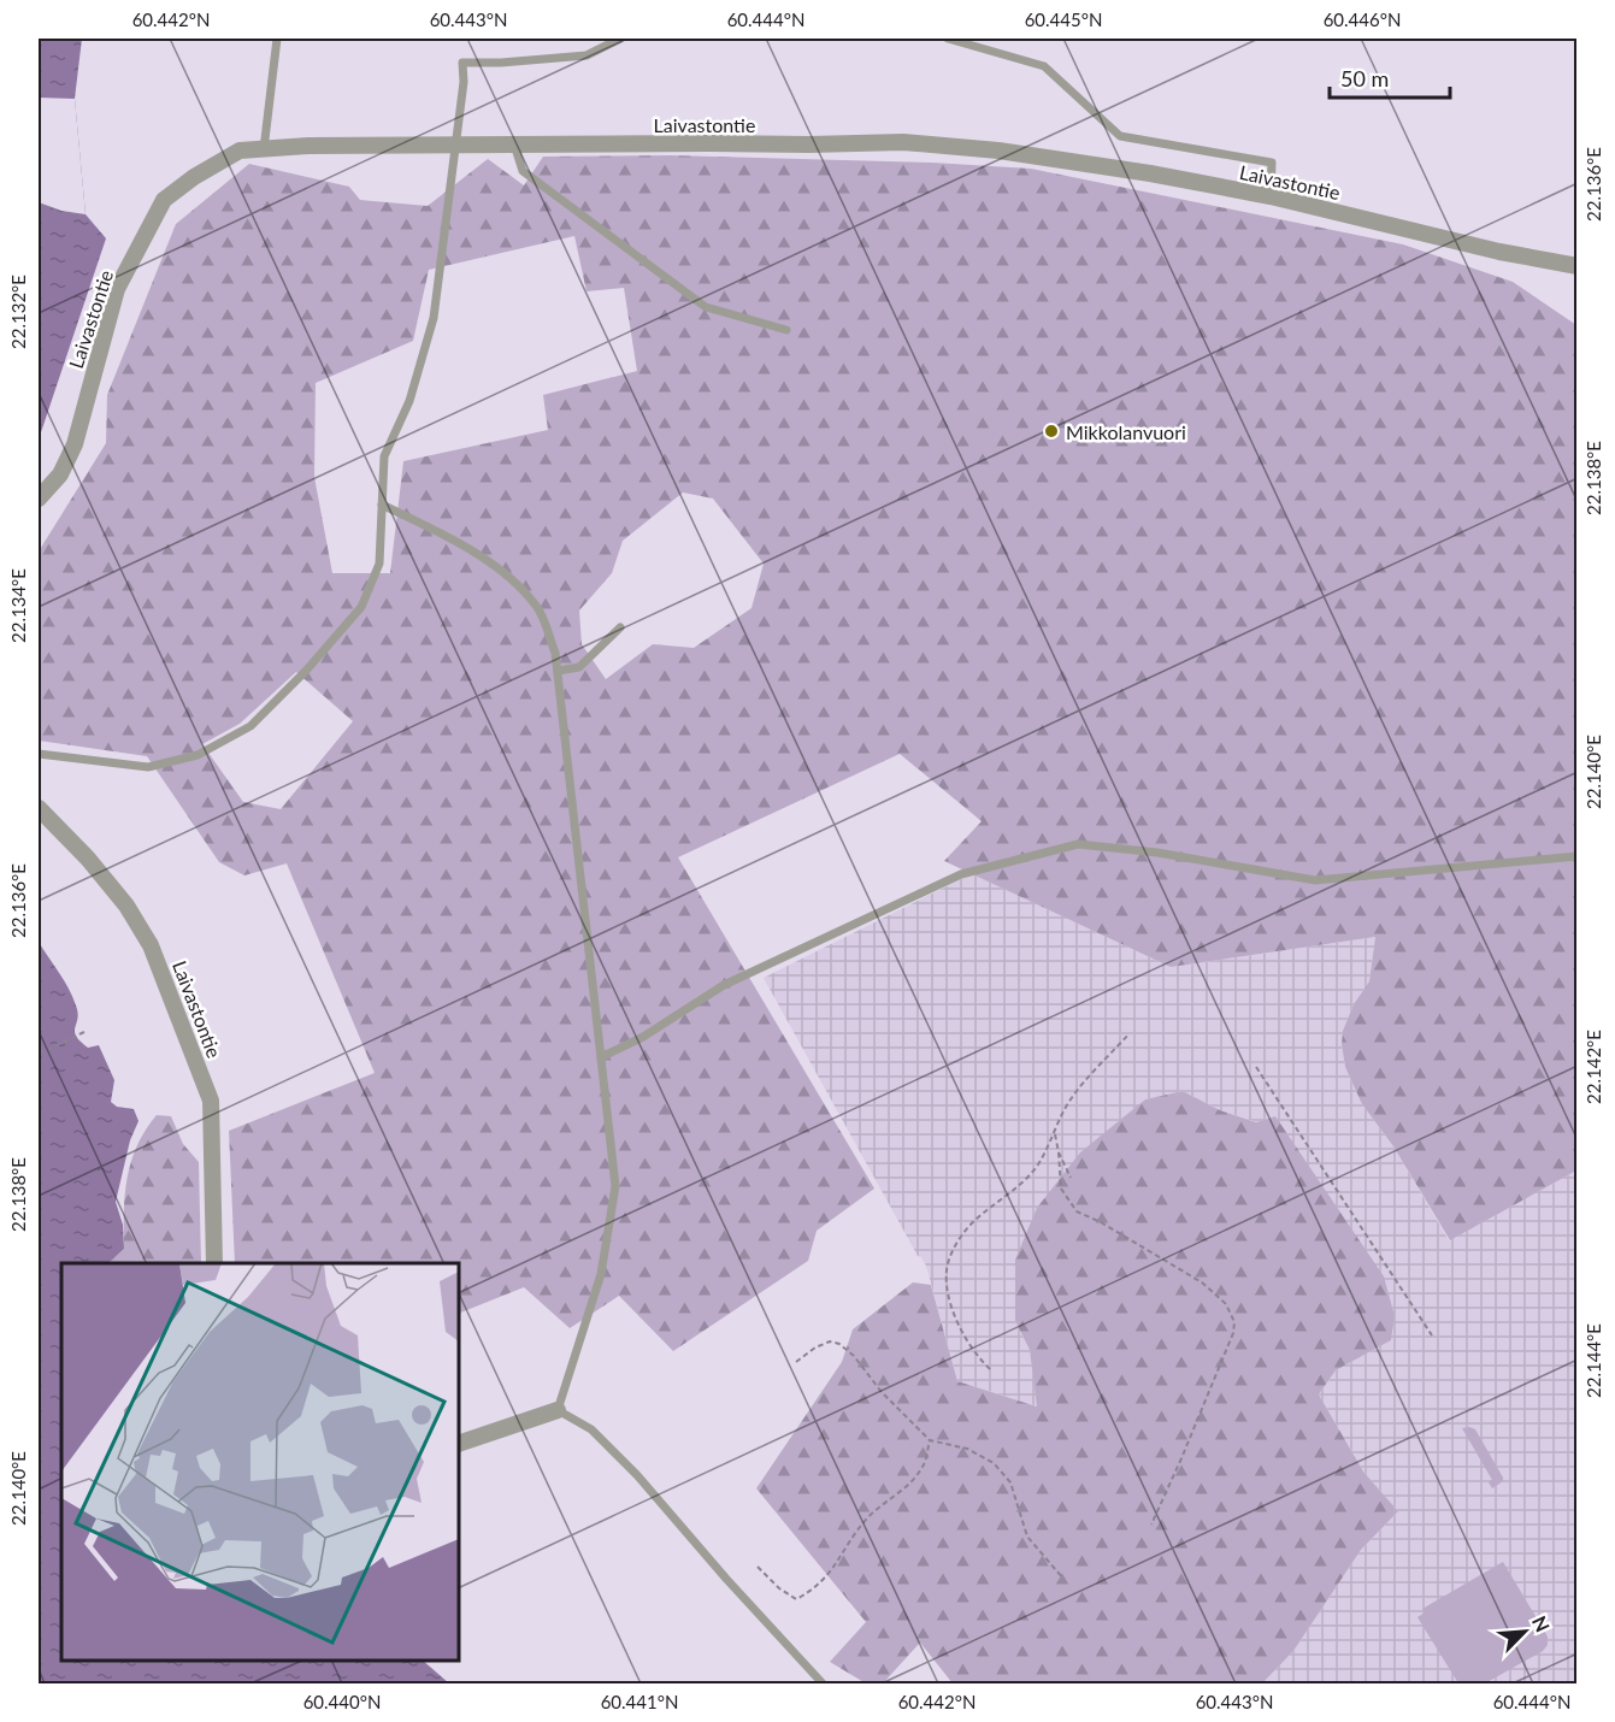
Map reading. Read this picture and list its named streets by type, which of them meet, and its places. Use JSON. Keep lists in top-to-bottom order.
{
  "streets": {
    "street": ["Laivastontie"]
  },
  "places": ["Mikkolanvuori"],
  "scale_bar": "50 m",
  "north": "top right",
  "coordinates": [
    "60.442°N",
    "60.443°N",
    "60.444°N",
    "60.445°N",
    "60.446°N",
    "22.136°E",
    "22.132°E",
    "22.138°E",
    "22.134°E",
    "22.140°E",
    "22.142°E",
    "22.144°E",
    "60.440°N",
    "60.441°N"
  ]
}
